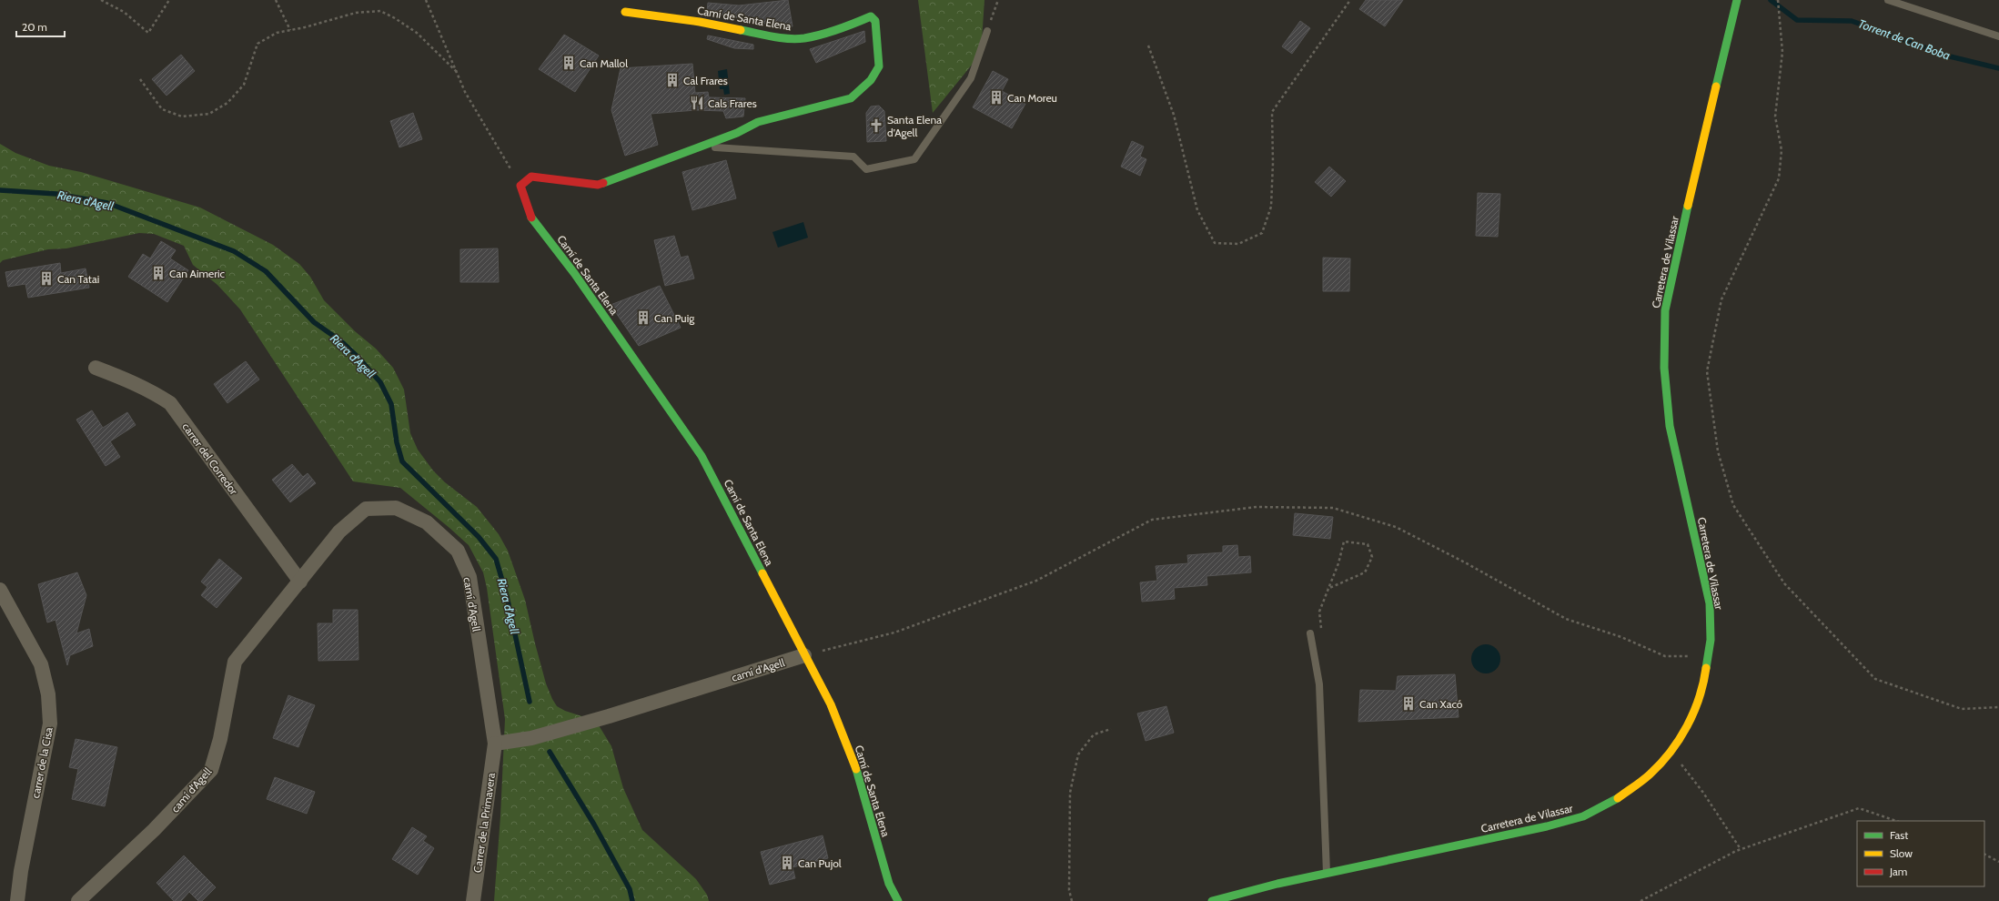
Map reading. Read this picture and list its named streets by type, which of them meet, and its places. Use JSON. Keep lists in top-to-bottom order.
{
  "streets": {
    "street": [
      "Camí de Santa Elena",
      "Carretera de Vilassar",
      "carrer del Corredor",
      "camí d'Agell",
      "carrer de la Cisa",
      "Carrer de la Primavera"
    ]
  },
  "crossings": [
    ["Camí de Santa Elena", "camí d'Agell"],
    ["carrer del Corredor", "camí d'Agell"],
    ["camí d'Agell", "Carrer de la Primavera"]
  ],
  "water": ["Torrent de Can Boba", "Riera d'Agell"],
  "places": {
    "building": [
      "Can Mallol",
      "Cal Frares",
      "Can Moreu",
      "Can Aimeric",
      "Can Tatai",
      "Can Puig",
      "Can Xacó",
      "Can Pujol"
    ],
    "restaurant": ["Cals Frares"],
    "church": ["Santa Elena d'Agell"]
  },
  "legend": ["Fast", "Slow", "Jam"],
  "scale_bar": "20 m"
}
